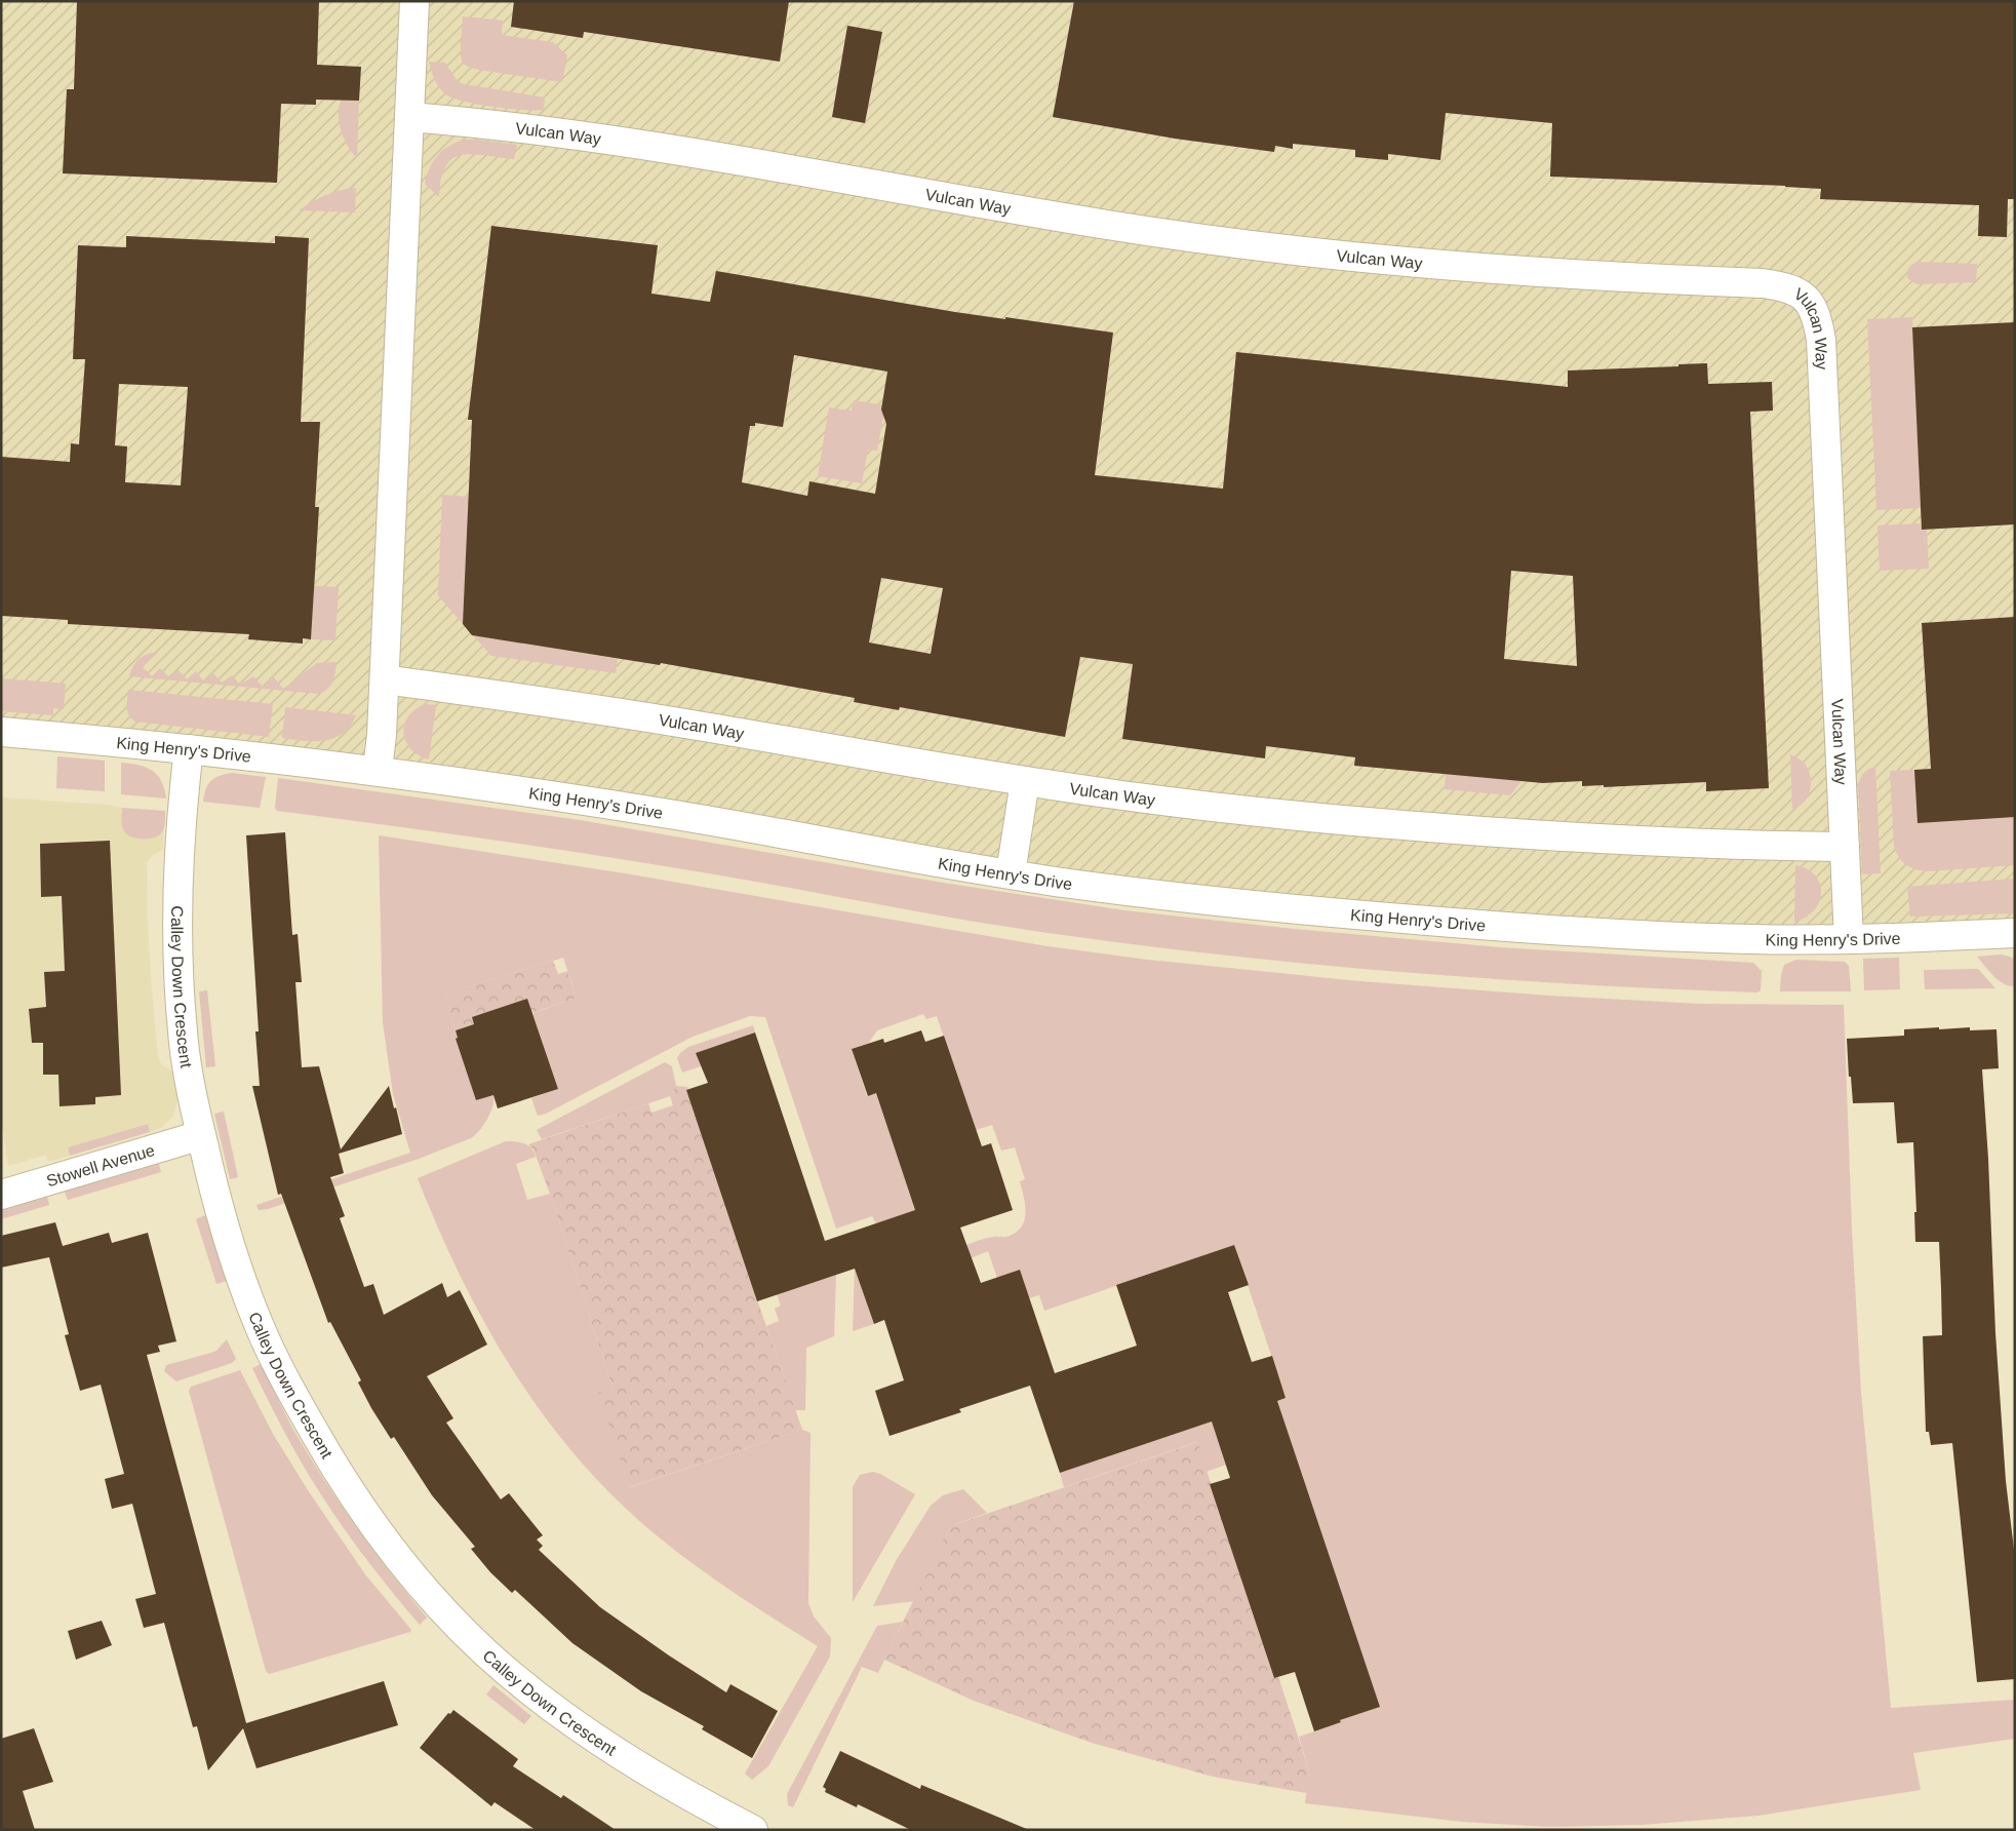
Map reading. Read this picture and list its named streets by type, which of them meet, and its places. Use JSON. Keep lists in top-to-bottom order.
{
  "streets": {
    "street": [
      "Vulcan Way",
      "King Henry's Drive",
      "Calley Down Crescent",
      "Stowell Avenue"
    ]
  },
  "crossings": [
    ["Vulcan Way", "King Henry's Drive"],
    ["King Henry's Drive", "Calley Down Crescent"],
    ["Calley Down Crescent", "Stowell Avenue"]
  ]
}
